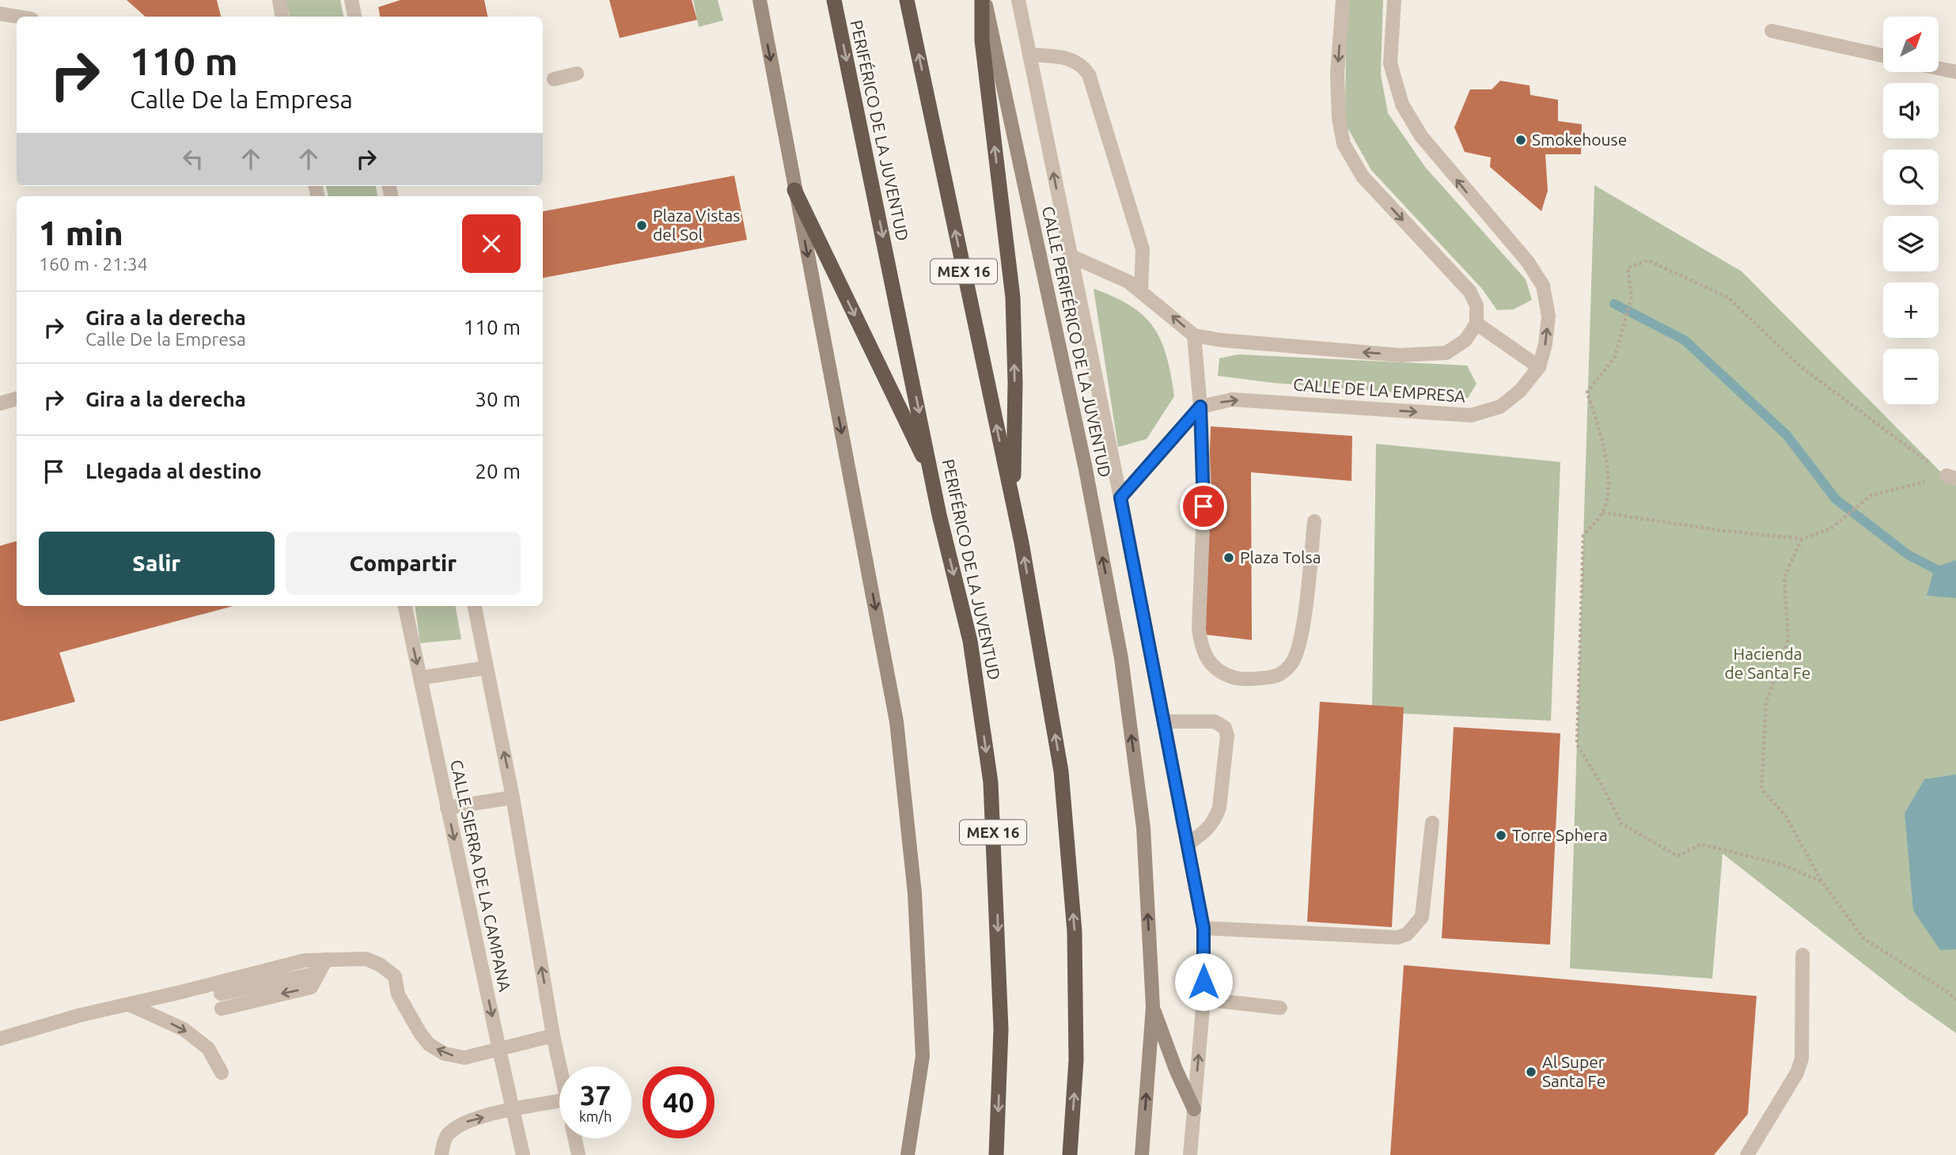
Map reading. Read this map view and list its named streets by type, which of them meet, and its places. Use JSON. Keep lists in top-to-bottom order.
{
  "streets": {
    "highway": ["PERIFÉRICO DE LA JUVENTUD", "MEX 16"],
    "main road": ["CALLE PERIFÉRICO DE LA JUVENTUD"],
    "street": ["CALLE DE LA EMPRESA", "CALLE SIERRA DE LA CAMPANA"]
  },
  "one_way": ["CALLE PERIFÉRICO DE LA JUVENTUD"],
  "parks": ["Hacienda de Santa Fe"],
  "places": [
    "Smokehouse",
    "Plaza Vistas del Sol",
    "Plaza Tolsa",
    "Torre Sphera",
    "Al Super Santa Fe"
  ],
  "north": "top right",
  "page": {
    "map_buttons": ["+", "−"],
    "turn": ["110 m", "Calle De la Empresa"],
    "heading": ["1 min", "160 m · 21:34"],
    "list": [
      {
        "name": "Gira a la derecha",
        "note": "Calle De la Empresa",
        "value": "110 m"
      },
      {
        "name": "Gira a la derecha",
        "value": "30 m"
      },
      {
        "name": "Llegada al destino",
        "value": "20 m"
      }
    ],
    "buttons": ["Salir", "Compartir"],
    "speed": "37 km/h",
    "limit": "40"
  }
}
